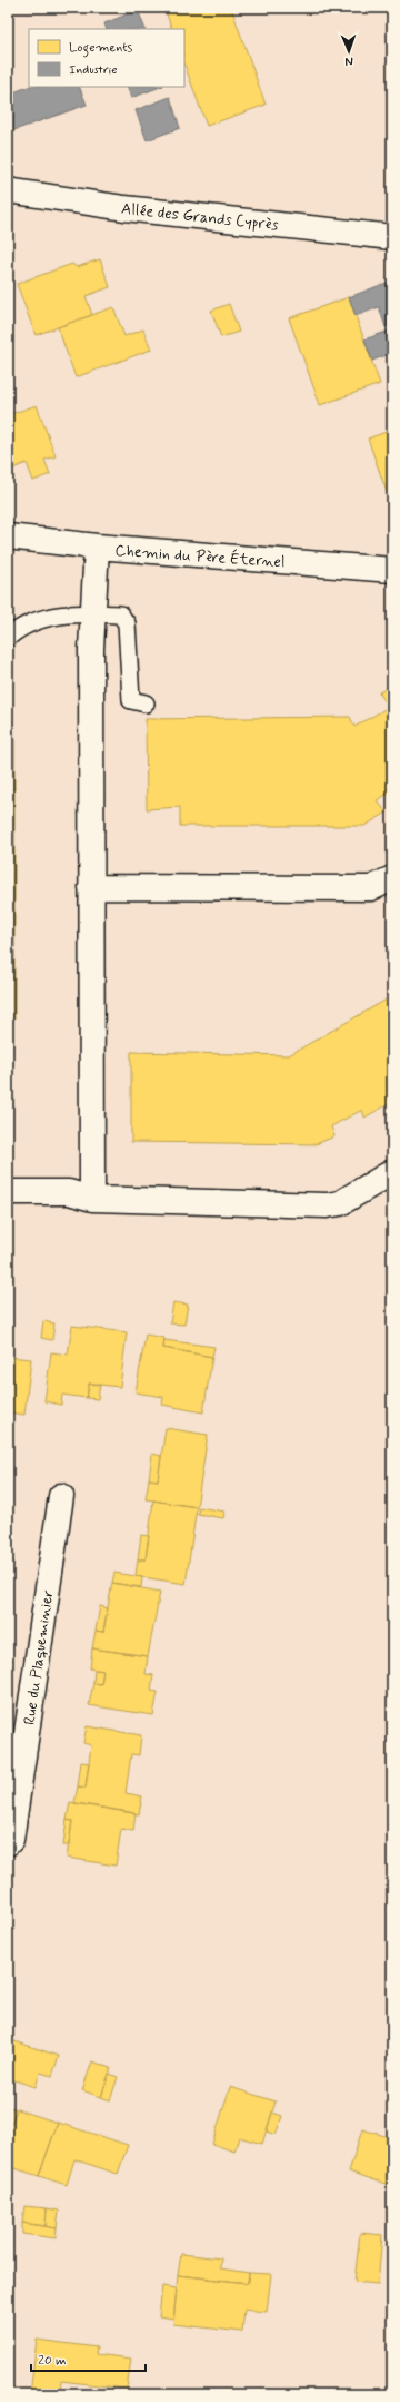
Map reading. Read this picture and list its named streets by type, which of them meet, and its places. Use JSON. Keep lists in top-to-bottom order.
{
  "streets": {
    "street": ["Allée des Grands Cyprès", "Chemin du Père Éternel", "Rue du Plaqueminier"]
  },
  "legend": ["Logements", "Industrie"],
  "scale_bar": "20 m",
  "north": "bottom"
}
